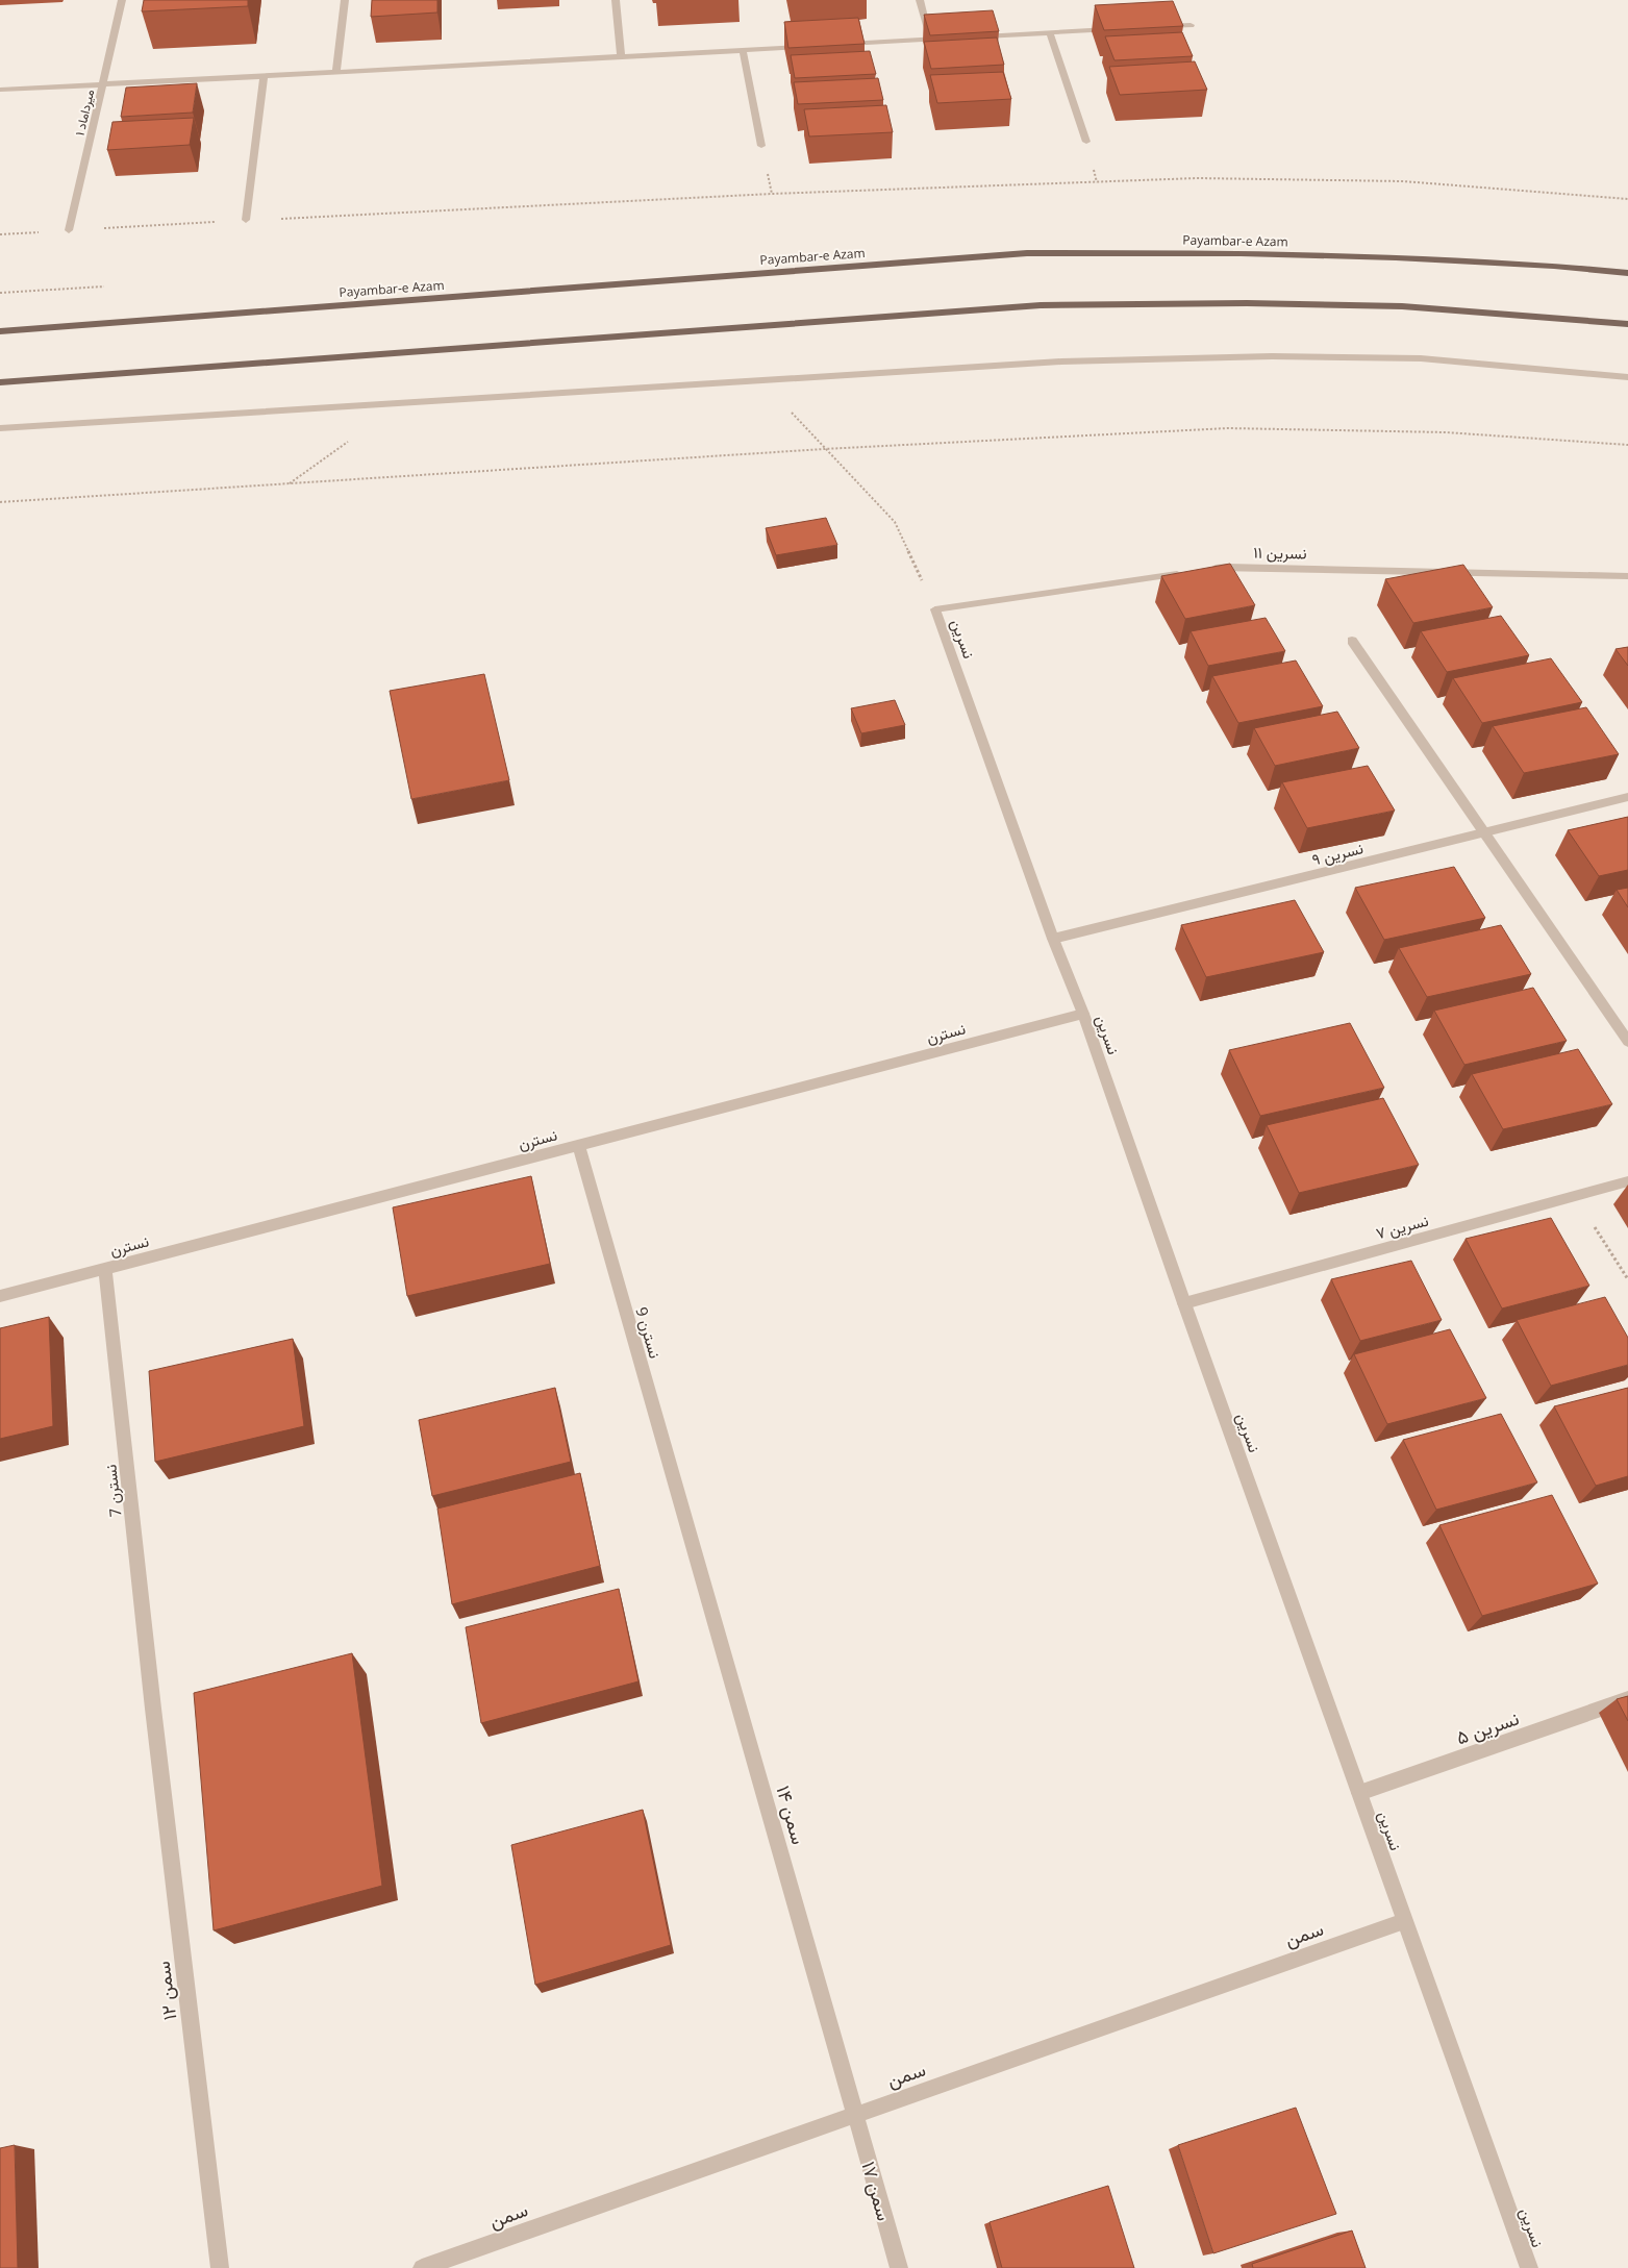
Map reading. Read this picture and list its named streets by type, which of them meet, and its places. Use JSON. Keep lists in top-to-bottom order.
{
  "streets": {
    "main road": ["Payambar-e Azam"],
    "street": [
      "میرداماد ۱",
      "نسرین ۱۱",
      "نسرین",
      "نسرین ۹",
      "نسترن",
      "نسرین ۷",
      "نسترن 9",
      "نسترن 7",
      "نسرین ۵",
      "سمن ۱۴",
      "سمن",
      "سمن ۱۲",
      "سمن ۱۷"
    ]
  },
  "crossings": [
    ["نسرین", "نسرین ۹"],
    ["نسرین", "نسترن"],
    ["نسرین", "نسرین ۷"],
    ["نسرین", "نسرین ۵"],
    ["نسرین", "سمن"],
    ["نسترن", "نسترن 9"],
    ["نسترن", "نسترن 7"],
    ["نسترن 9", "سمن ۱۴"],
    ["نسترن 7", "سمن ۱۲"],
    ["سمن ۱۴", "سمن"],
    ["سمن ۱۴", "سمن ۱۷"],
    ["سمن", "سمن ۱۷"]
  ]
}
